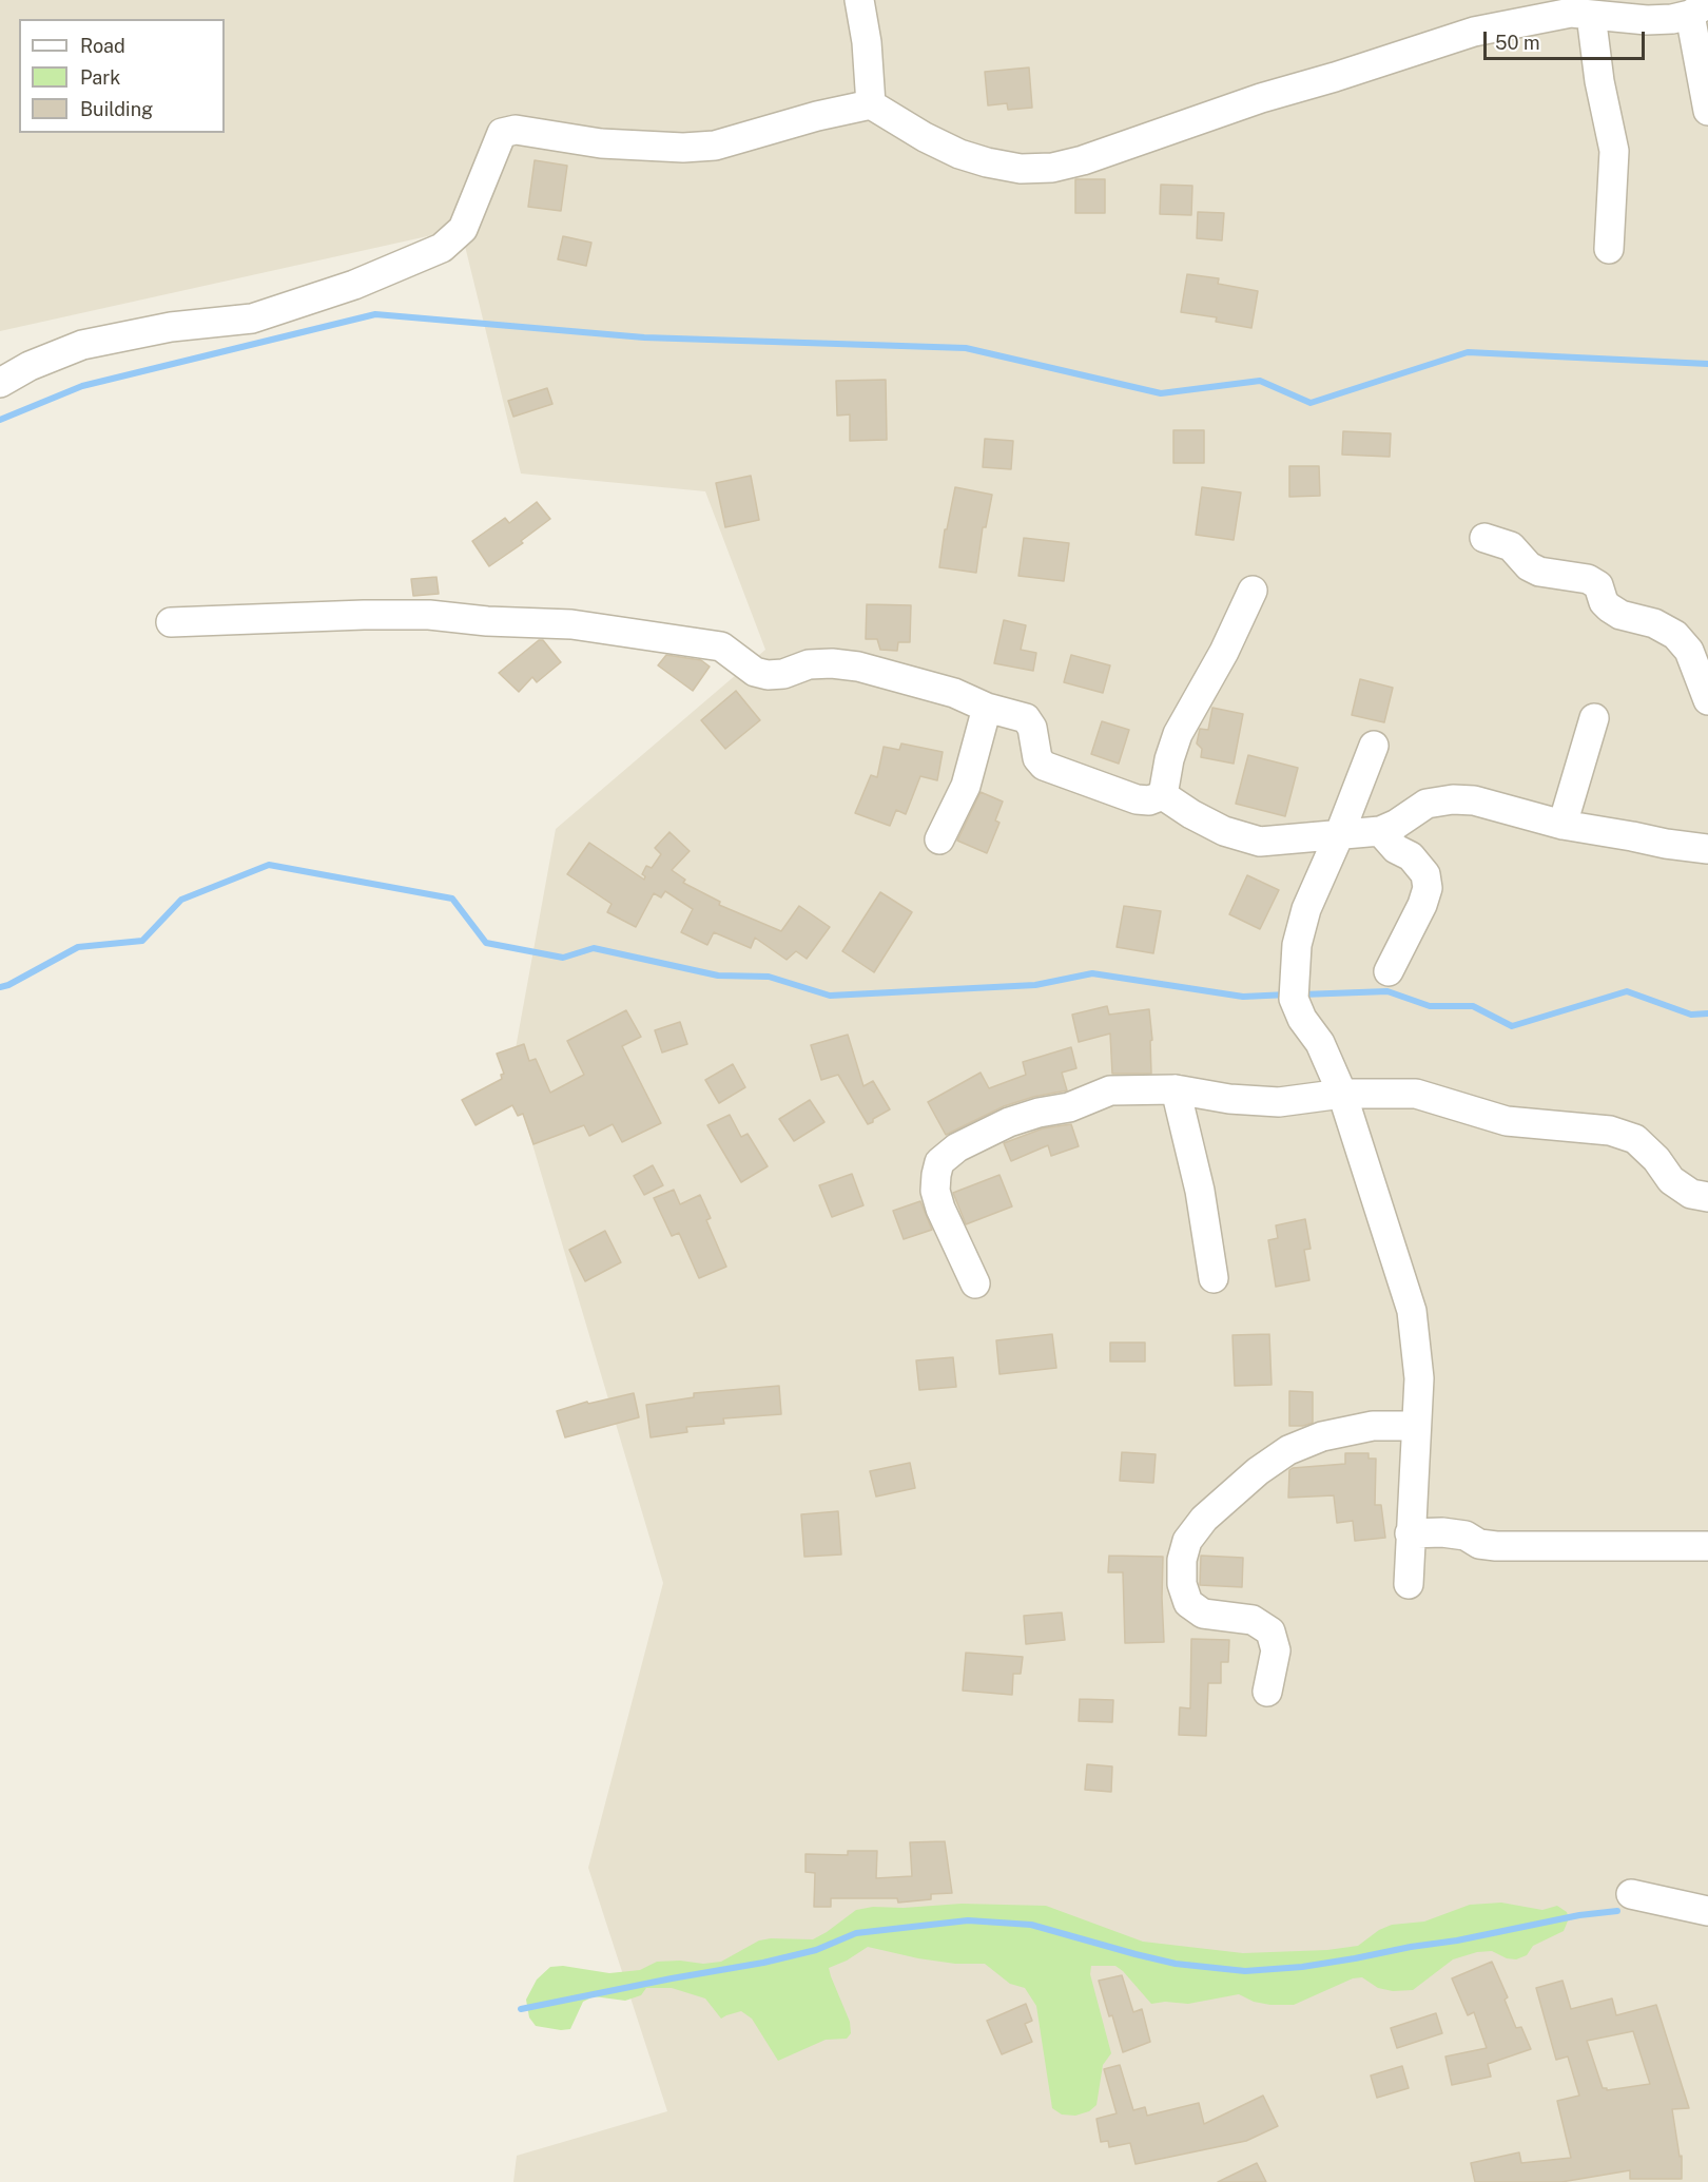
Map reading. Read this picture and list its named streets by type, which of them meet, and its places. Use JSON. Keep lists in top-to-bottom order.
{
  "legend": ["Road", "Park", "Building"],
  "scale_bar": "50 m"
}
